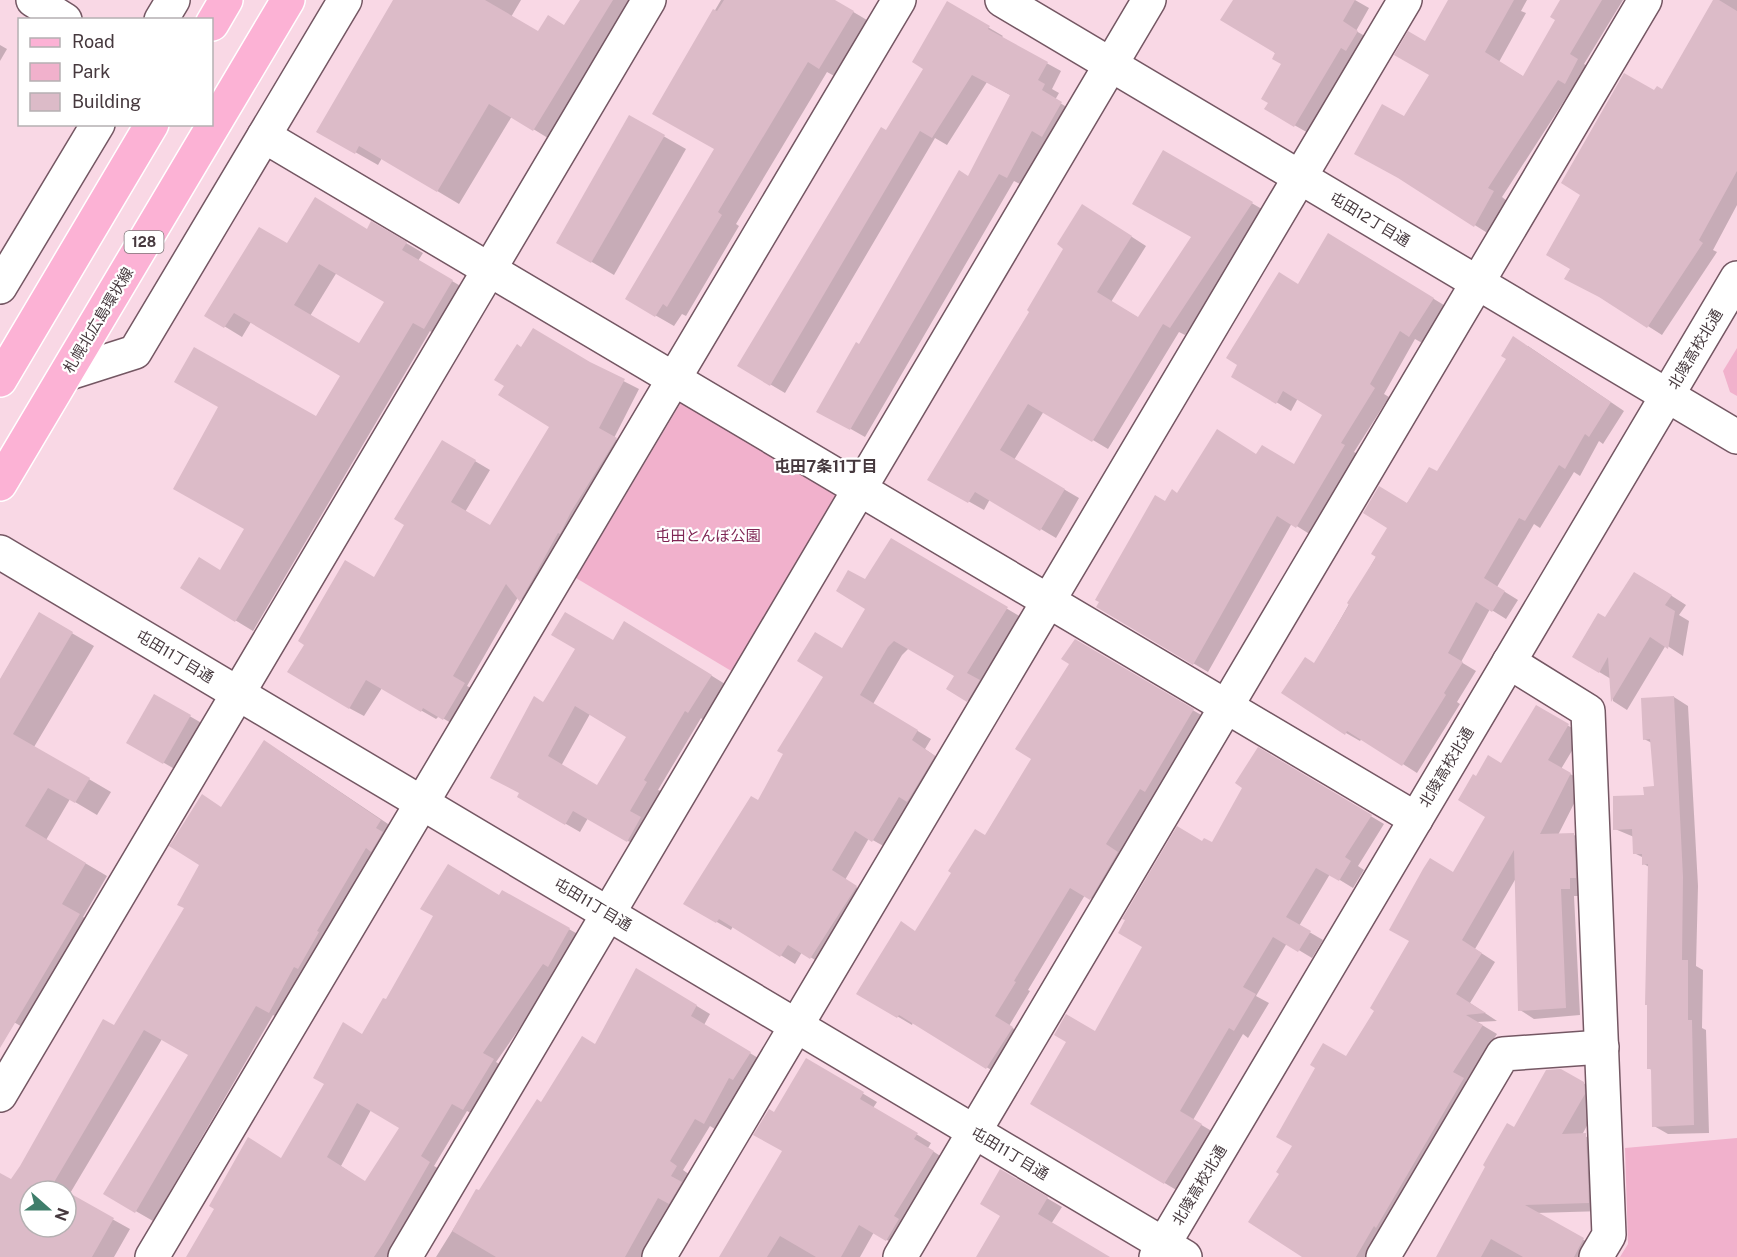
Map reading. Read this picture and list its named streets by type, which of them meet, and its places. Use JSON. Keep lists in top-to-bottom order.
{
  "streets": {
    "main road": ["128", "札幌北広島環状線"],
    "street": ["屯田12丁目通", "北陵高校北通", "屯田11丁目通"]
  },
  "crossings": [
    ["屯田12丁目通", "北陵高校北通"],
    ["北陵高校北通", "屯田11丁目通"]
  ],
  "districts": ["屯田7条11丁目"],
  "parks": ["屯田とんぼ公園"],
  "legend": ["Road", "Park", "Building"],
  "north": "right"
}
